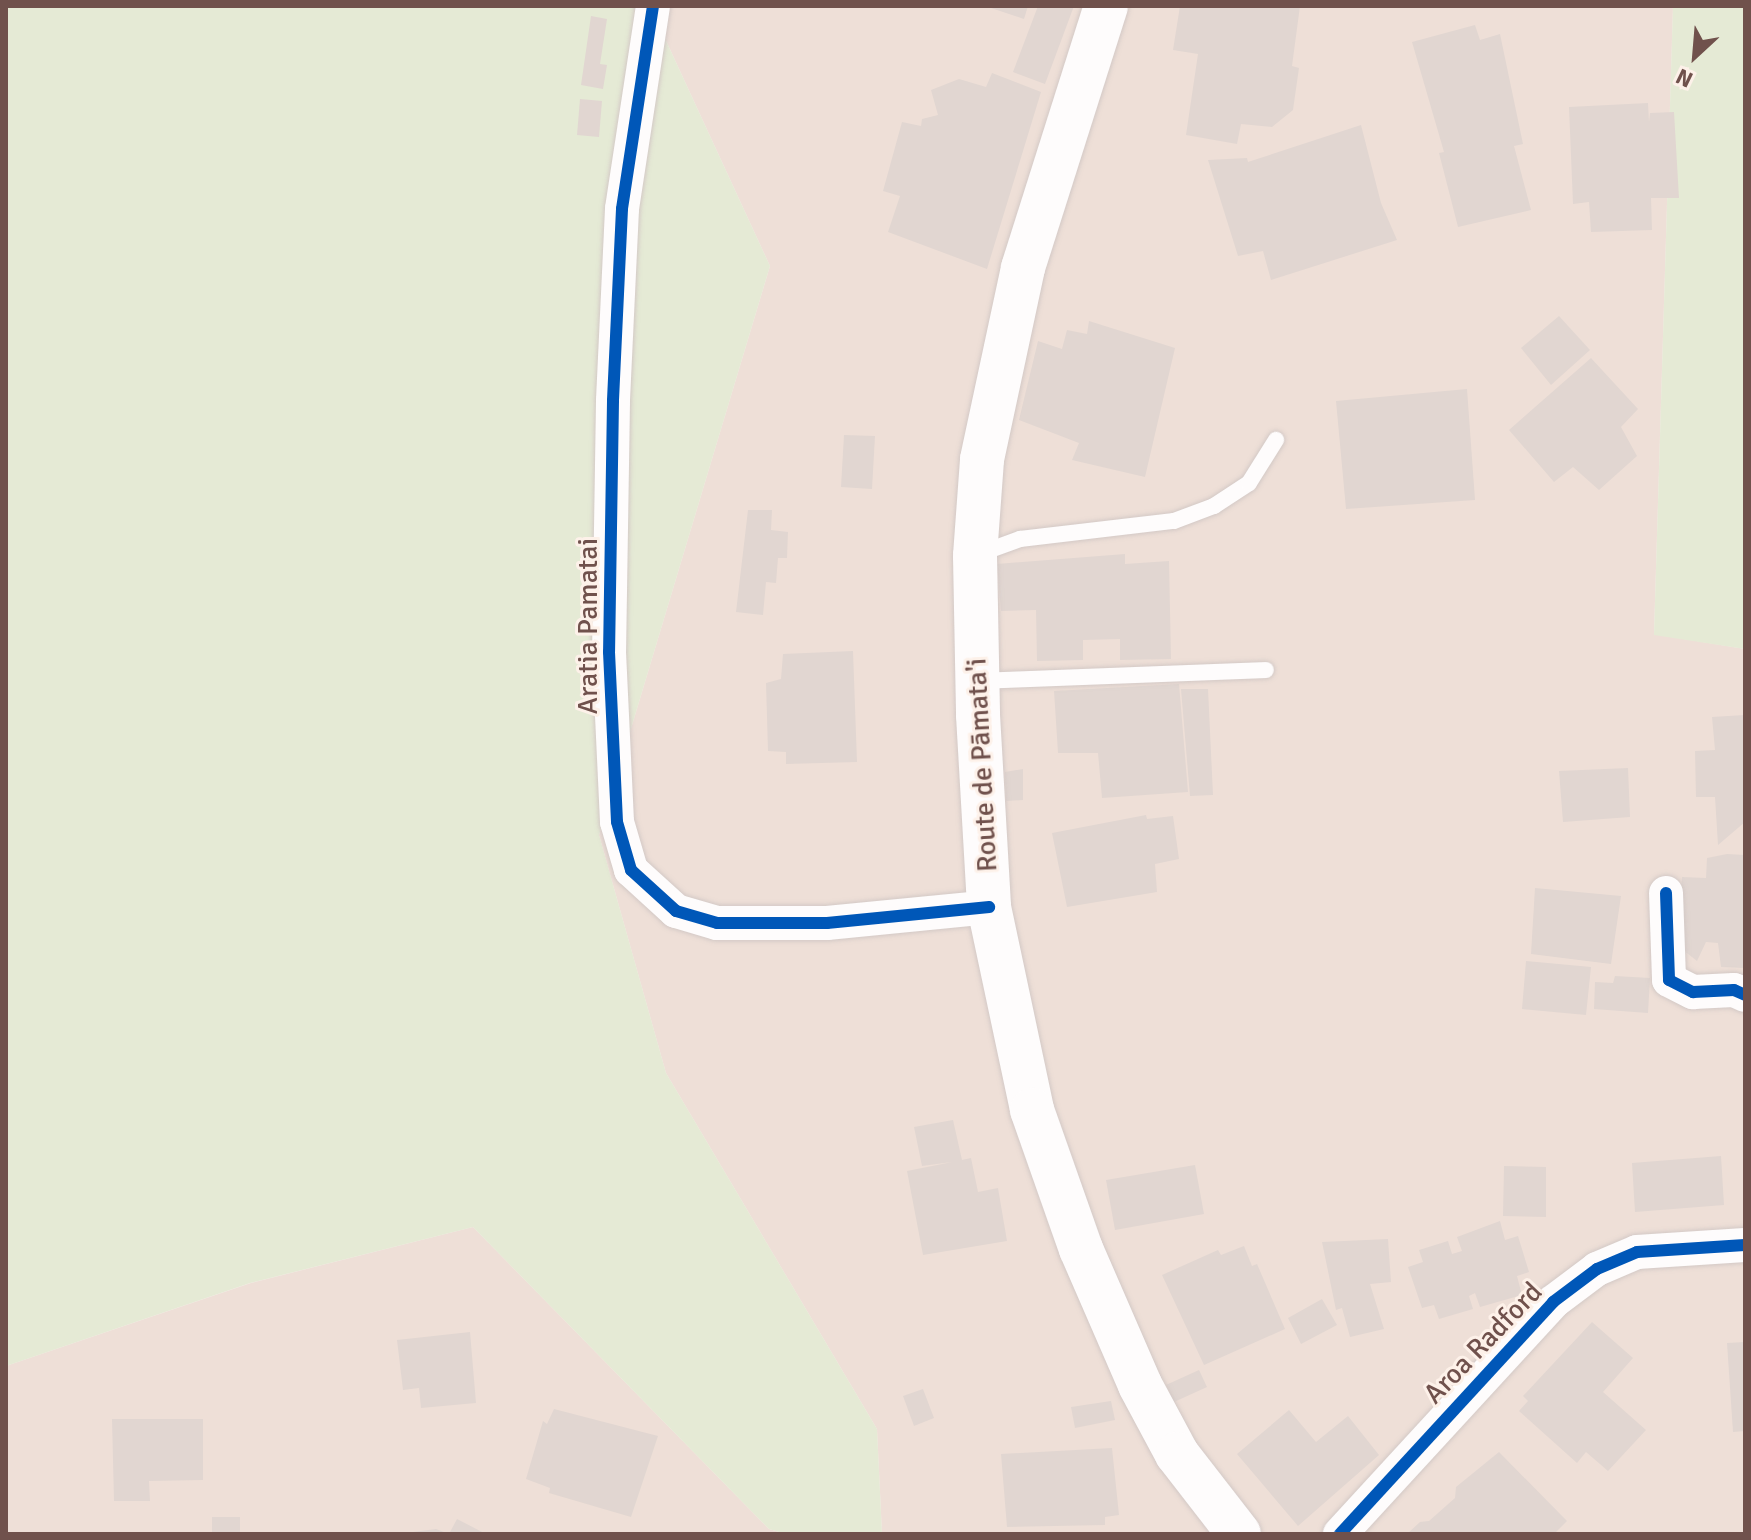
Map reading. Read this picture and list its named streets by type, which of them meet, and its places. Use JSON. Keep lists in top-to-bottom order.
{
  "streets": {
    "main road": ["Route de Pāmata'i"],
    "street": ["Aratia Pamatai", "Aroa Radford"]
  },
  "crossings": [
    ["Aratia Pamatai", "Route de Pāmata'i"]
  ],
  "north": "bottom left"
}
